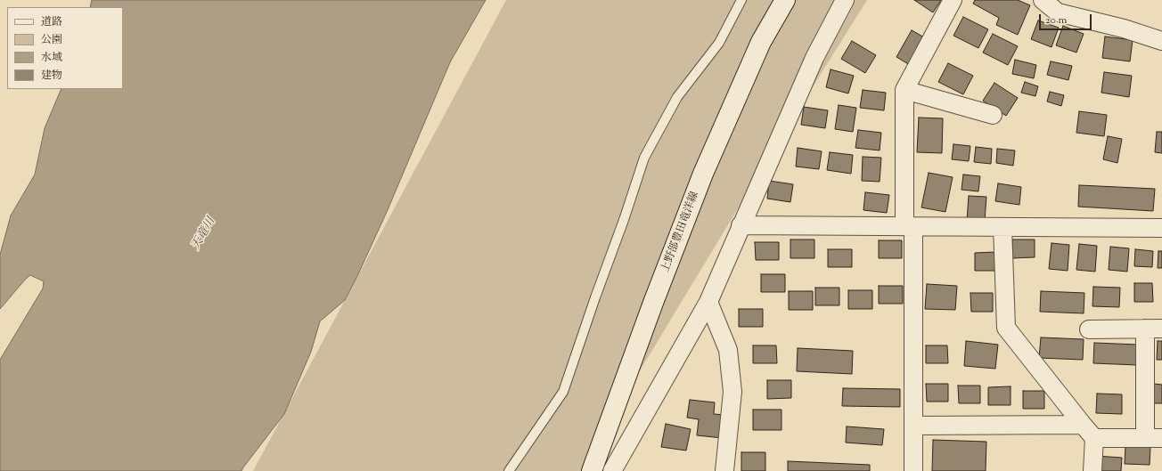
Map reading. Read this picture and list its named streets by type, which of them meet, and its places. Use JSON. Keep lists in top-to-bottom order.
{
  "streets": {
    "main road": ["上野部豊田竜洋線"]
  },
  "water": ["天竜川"],
  "legend": [
    "道路",
    "公園",
    "水域",
    "建物"
  ],
  "scale_bar": "20 m"
}
